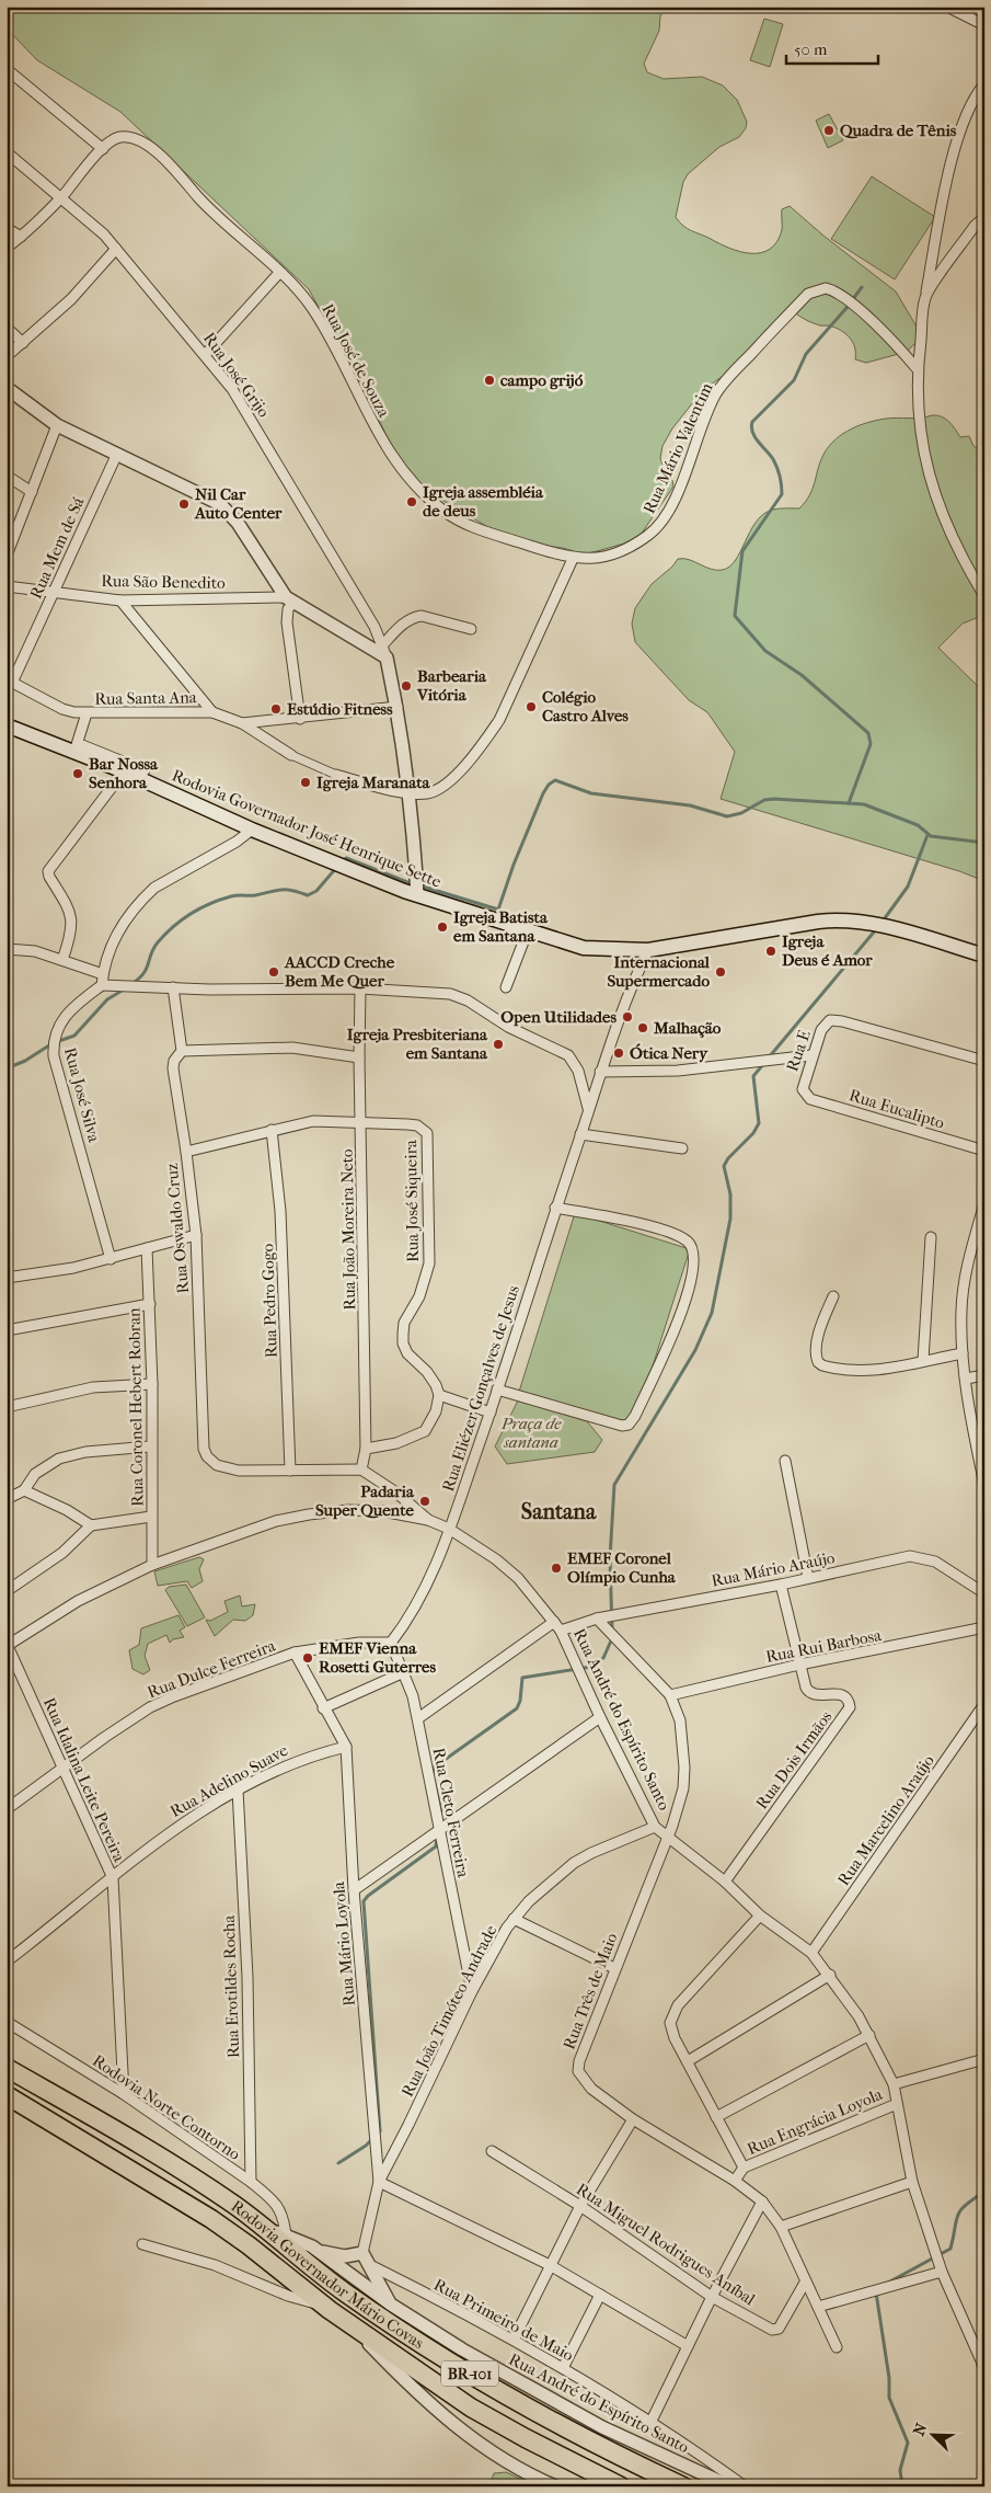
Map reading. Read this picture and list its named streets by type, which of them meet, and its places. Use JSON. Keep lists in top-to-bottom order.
{
  "streets": {
    "highway": ["Rodovia Governador Mário Covas", "BR-101"],
    "main road": ["Rodovia Governador José Henrique Sette"],
    "street": [
      "Rua José de Souza",
      "Rua José Grijo",
      "Rua Mário Valentim",
      "Rua Mem de Sá",
      "Rua São Benedito",
      "Rua Santa Ana",
      "Rua E",
      "Rua José Silva",
      "Rua Eucalipto",
      "Rua José Siqueira",
      "Rua Oswaldo Cruz",
      "Rua João Moreira Neto",
      "Rua Pedro Gogo",
      "Rua Eliézer Gonçalves de Jesus",
      "Rua Coronel Hebert Robran",
      "Rua Mário Araújo",
      "Rua Rui Barbosa",
      "Rua Dulce Ferreira",
      "Rua André do Espírito Santo",
      "Rua Dois Irmãos",
      "Rua Idalina Leite Pereira",
      "Rua Adelino Suave",
      "Rua Cleto Ferreira",
      "Rua Marcelino Araújo",
      "Rua Mário Loyola",
      "Rua Erotildes Rocha",
      "Rua Três de Maio",
      "Rua João Timóteo Andrade",
      "Rodovia Norte Contorno",
      "Rua Engrácia Loyola",
      "Rua Miguel Rodrigues Aníbal",
      "Rua Primeiro de Maio"
    ]
  },
  "crossings": [
    ["Rua José de Souza", "Rua José Grijo"],
    ["Rua José de Souza", "Rua Mário Valentim"],
    ["Rua Mem de Sá", "Rua São Benedito"],
    ["Rua Santa Ana", "Rodovia Governador José Henrique Sette"],
    ["Rodovia Governador José Henrique Sette", "Rua Eliézer Gonçalves de Jesus"],
    ["Rua E", "Rua Eucalipto"],
    ["Rua José Siqueira", "Rua Oswaldo Cruz"],
    ["Rua José Siqueira", "Rua João Moreira Neto"],
    ["Rua José Siqueira", "Rua Pedro Gogo"],
    ["Rua Oswaldo Cruz", "Rua Pedro Gogo"],
    ["Rua Eliézer Gonçalves de Jesus", "Rua Dulce Ferreira"],
    ["Rua Eliézer Gonçalves de Jesus", "Rua André do Espírito Santo"],
    ["Rua Eliézer Gonçalves de Jesus", "Rua Cleto Ferreira"],
    ["Rua Coronel Hebert Robran", "Rua André do Espírito Santo"],
    ["Rua Mário Araújo", "Rua André do Espírito Santo"],
    ["Rua Mário Araújo", "Rua Dois Irmãos"],
    ["Rua Rui Barbosa", "Rua Dois Irmãos"],
    ["Rua Rui Barbosa", "Rua Três de Maio"],
    ["Rua Dulce Ferreira", "Rua Idalina Leite Pereira"],
    ["Rua Dulce Ferreira", "Rua Cleto Ferreira"],
    ["Rua Dulce Ferreira", "Rua Mário Loyola"],
    ["Rua André do Espírito Santo", "Rua Dois Irmãos"],
    ["Rua André do Espírito Santo", "Rua Idalina Leite Pereira"],
    ["Rua André do Espírito Santo", "Rua Marcelino Araújo"],
    ["Rua André do Espírito Santo", "Rua Três de Maio"],
    ["Rua André do Espírito Santo", "Rua João Timóteo Andrade"],
    ["Rua André do Espírito Santo", "Rodovia Norte Contorno"],
    ["Rua André do Espírito Santo", "Rua Engrácia Loyola"],
    ["Rua André do Espírito Santo", "Rodovia Governador Mário Covas"],
    ["Rua Idalina Leite Pereira", "Rua Adelino Suave"],
    ["Rua Idalina Leite Pereira", "Rodovia Norte Contorno"],
    ["Rua Adelino Suave", "Rua Mário Loyola"],
    ["Rua Adelino Suave", "Rua Erotildes Rocha"],
    ["Rua Cleto Ferreira", "Rua João Timóteo Andrade"],
    ["Rua Mário Loyola", "Rua João Timóteo Andrade"],
    ["Rua Erotildes Rocha", "Rodovia Norte Contorno"],
    ["Rua Três de Maio", "Rua Miguel Rodrigues Aníbal"]
  ],
  "districts": ["Santana"],
  "parks": ["Praça de santana"],
  "places": [
    "Quadra de Tênis",
    "campo grijó",
    "Igreja assembléia de deus",
    "Nil Car Auto Center",
    "Barbearia Vitória",
    "Colégio Castro Alves",
    "Estúdio Fitness",
    "Bar Nossa Senhora",
    "Igreja Maranata",
    "Igreja Batista em Santana",
    "Igreja Deus é Amor",
    "AACCD Creche Bem Me Quer",
    "Internacional Supermercado",
    "Open Utilidades",
    "Malhação",
    "Igreja Presbiteriana em Santana",
    "Ótica Nery",
    "Padaria Super Quente",
    "EMEF Coronel Olímpio Cunha",
    "EMEF Vienna Rosetti Guterres"
  ],
  "scale_bar": "50 m",
  "north": "top left"
}
